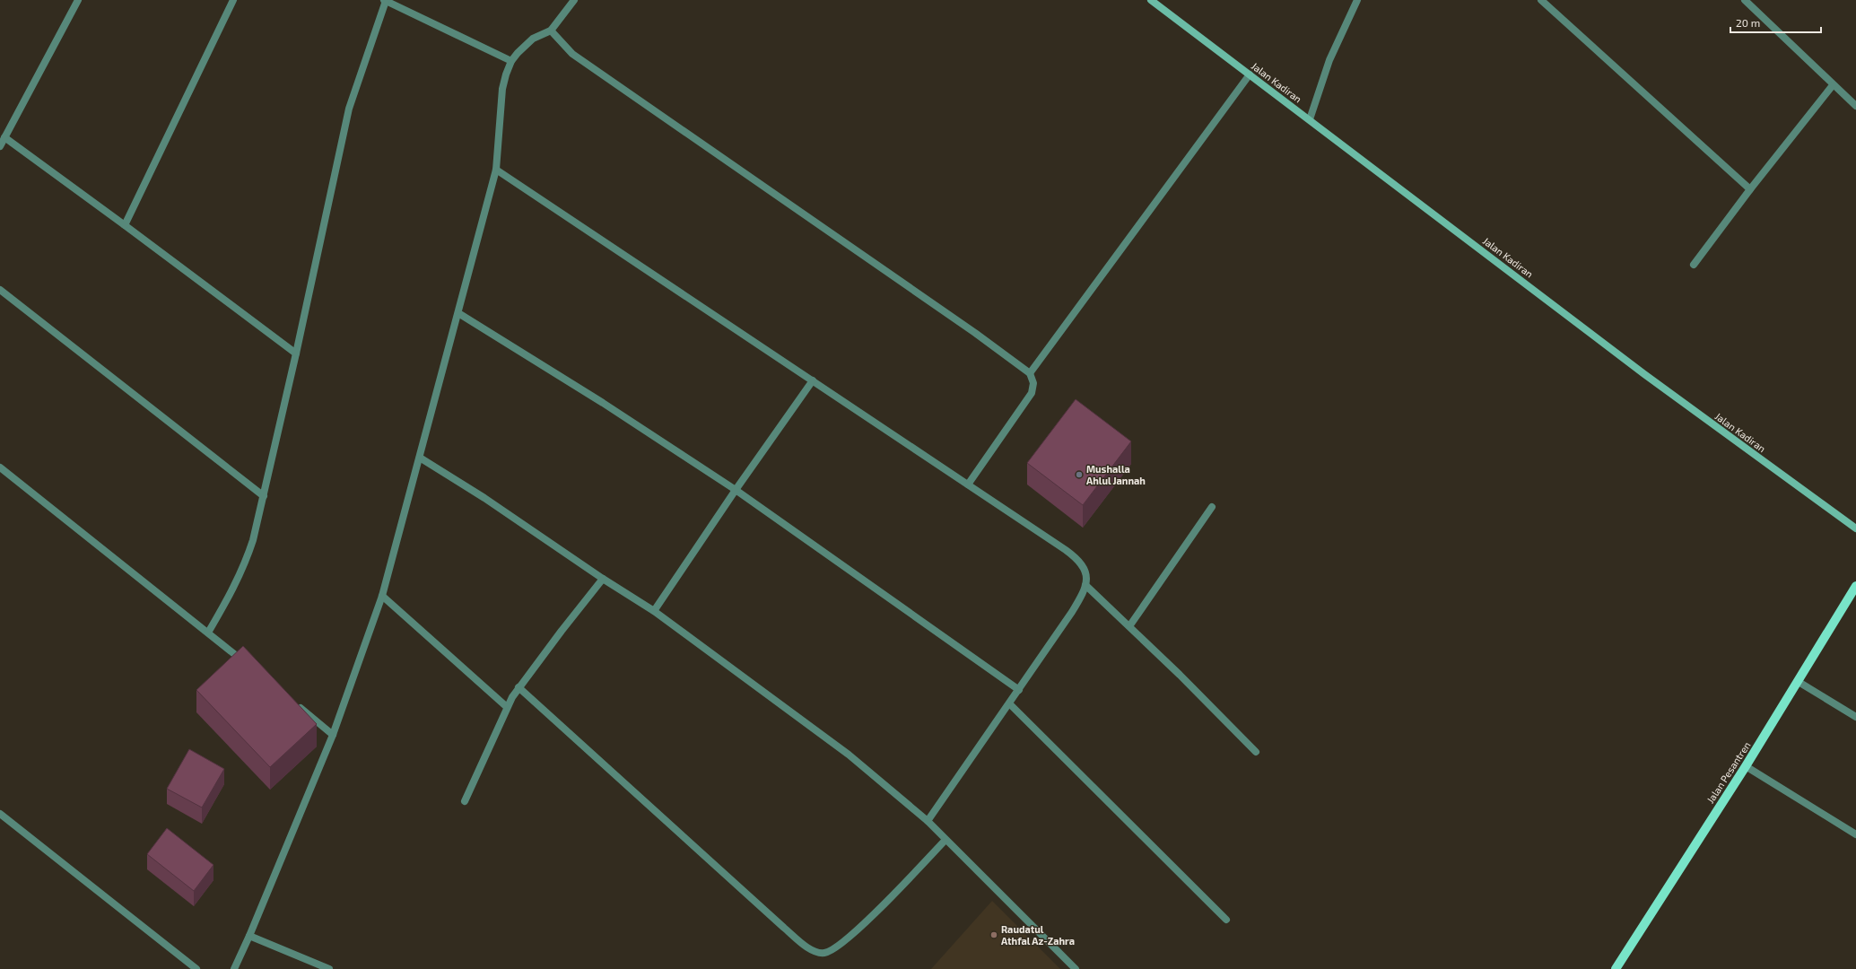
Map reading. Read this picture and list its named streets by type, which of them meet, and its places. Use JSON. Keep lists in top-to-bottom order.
{
  "streets": {
    "main road": ["Jalan Pesantren"],
    "street": ["Jalan Kadiran"]
  },
  "places": ["Mushalla Ahlul Jannah", "Raudatul Athfal Az-Zahra"],
  "scale_bar": "20 m"
}
